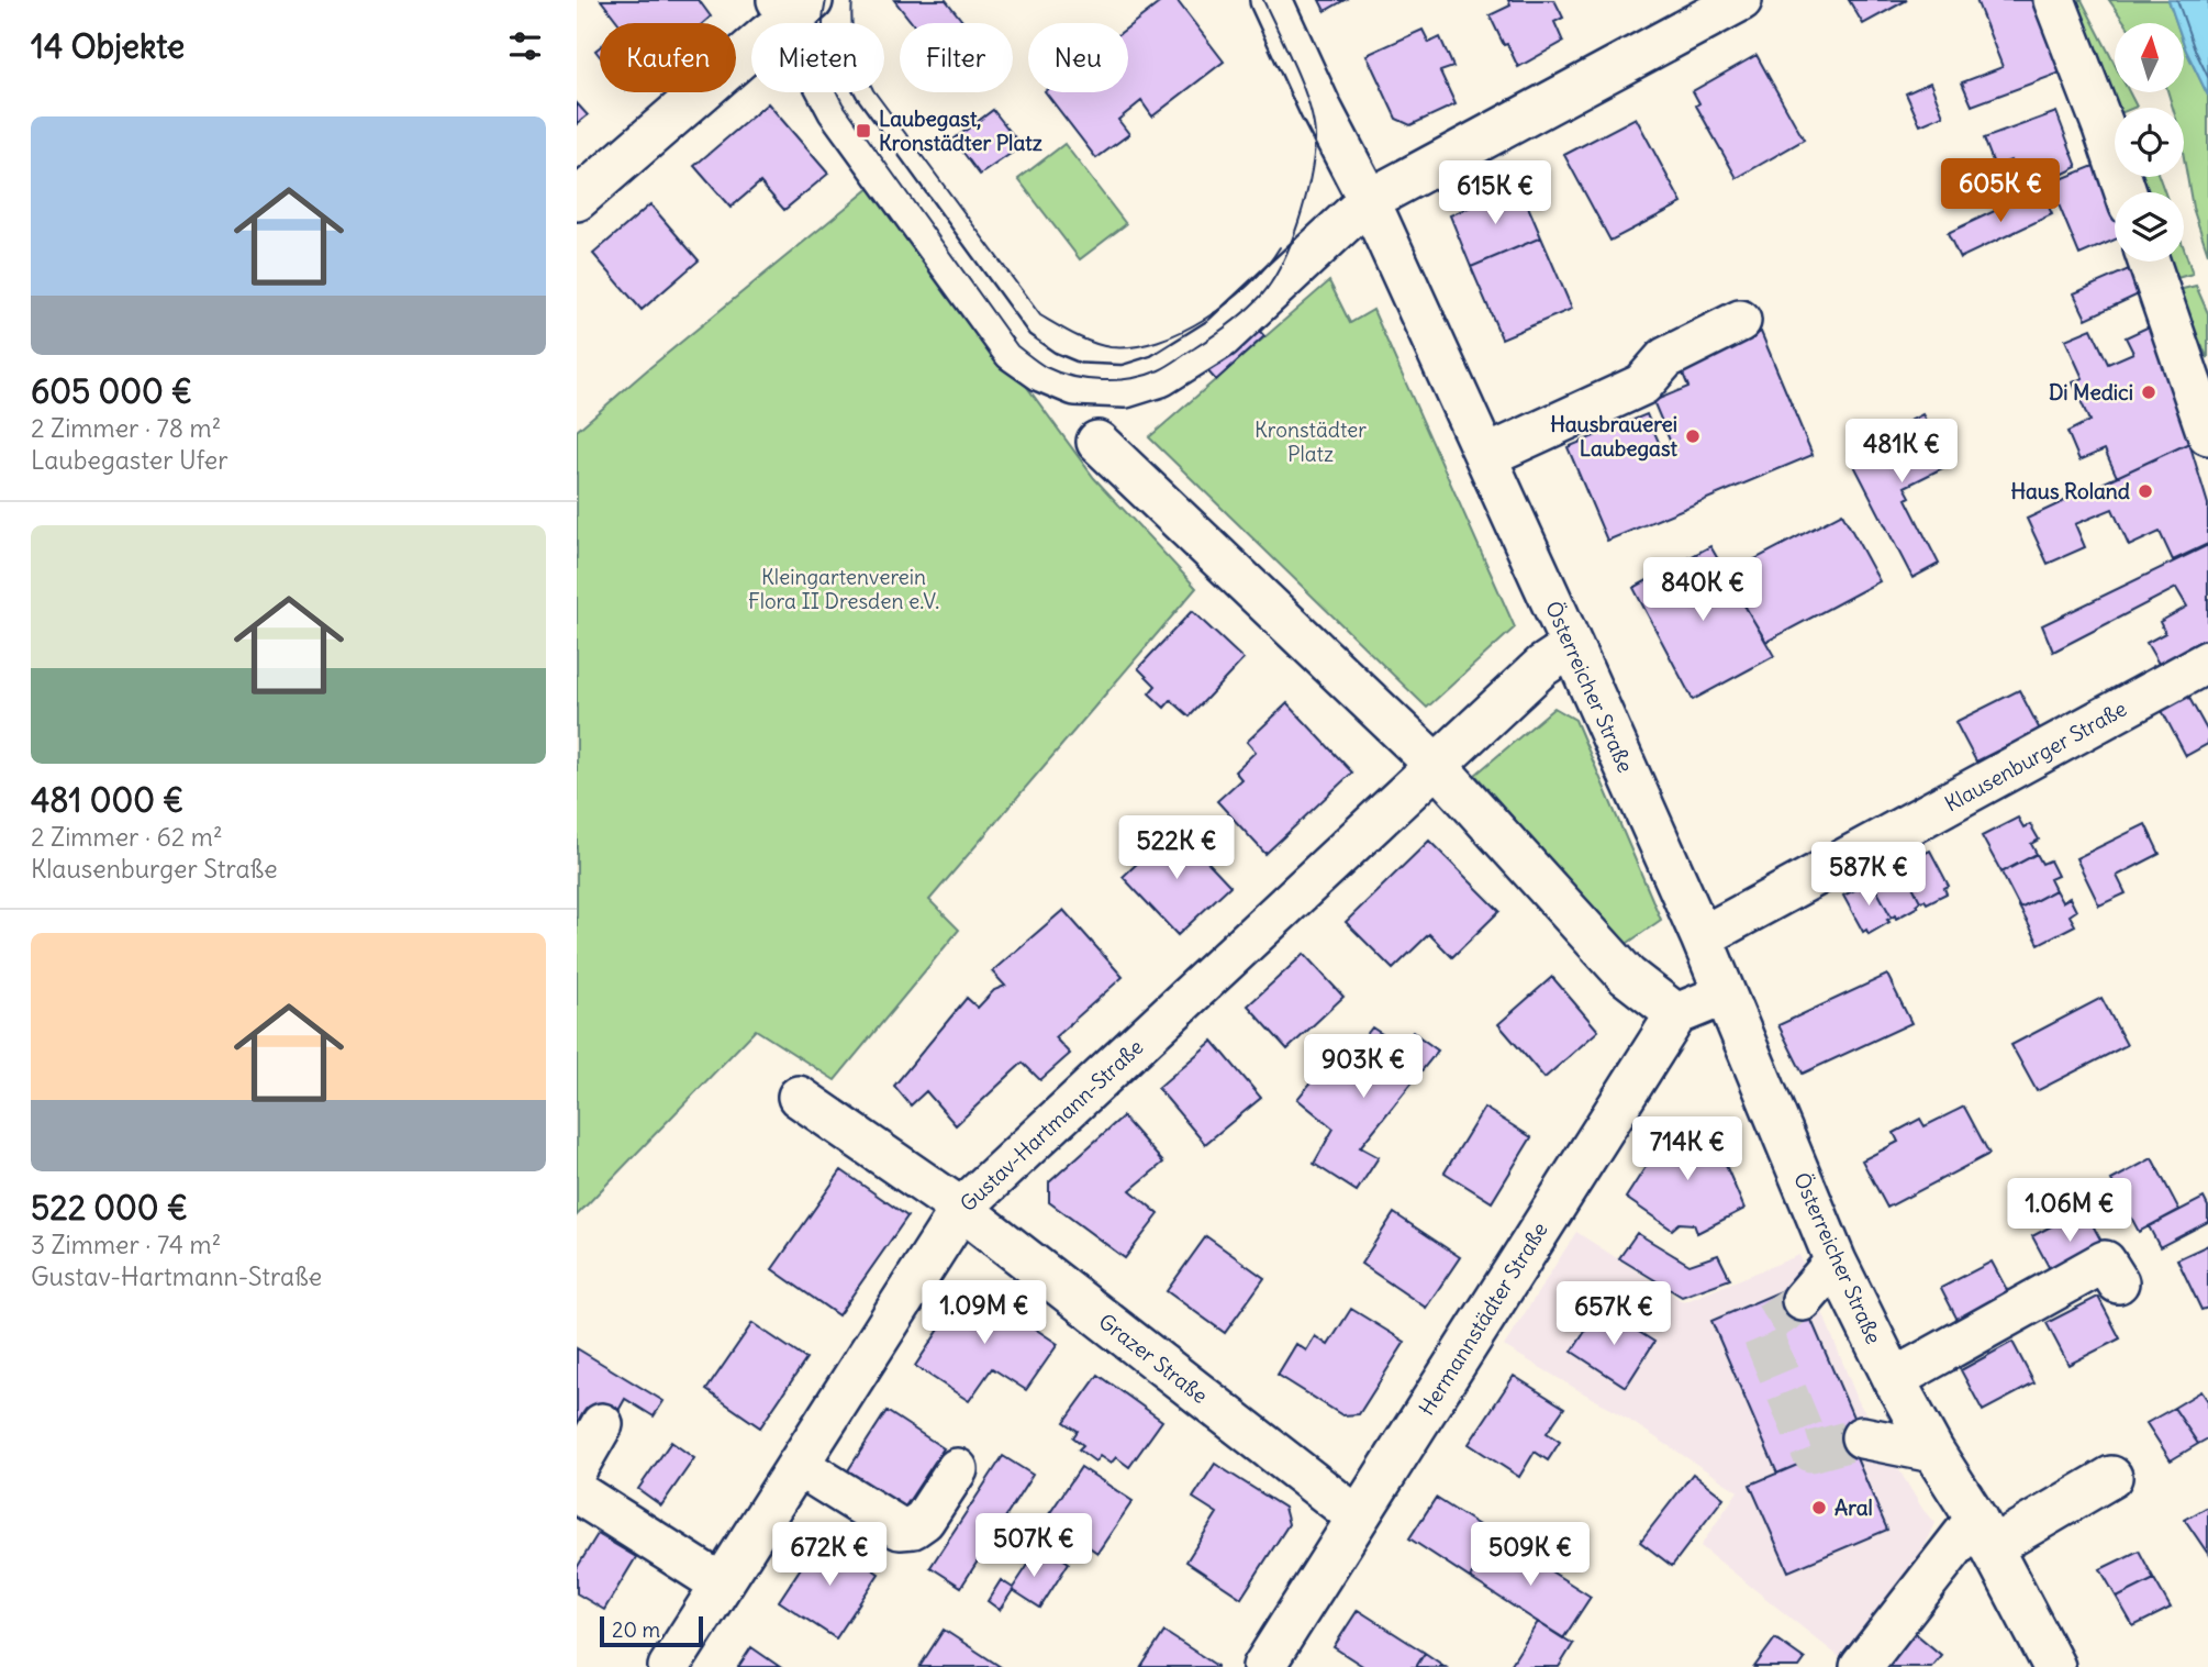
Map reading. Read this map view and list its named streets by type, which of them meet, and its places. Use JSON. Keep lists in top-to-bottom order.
{
  "streets": {
    "street": [
      "Österreicher Straße",
      "Klausenburger Straße",
      "Gustav-Hartmann-Straße",
      "Hermannstädter Straße",
      "Grazer Straße"
    ]
  },
  "crossings": [
    ["Österreicher Straße", "Klausenburger Straße"],
    ["Gustav-Hartmann-Straße", "Grazer Straße"],
    ["Hermannstädter Straße", "Grazer Straße"]
  ],
  "parks": ["Kronstädter Platz", "Kleingartenverein Flora II Dresden e.V."],
  "places": {
    "transit": ["Laubegast, Kronstädter Platz"],
    "other": [
      "Di Medici",
      "Hausbrauerei Laubegast",
      "Haus Roland",
      "Aral"
    ]
  },
  "scale_bar": "20 m",
  "north": "top",
  "page": {
    "heading": "14 Objekte",
    "chip": [
      "Kaufen",
      "Mieten",
      "Filter",
      "Neu"
    ],
    "list": [
      {
        "name": "605 000 €",
        "note": "2 Zimmer · 78 m² · Laubegaster Ufer"
      },
      {
        "name": "481 000 €",
        "note": "2 Zimmer · 62 m² · Klausenburger Straße"
      },
      {
        "name": "522 000 €",
        "note": "3 Zimmer · 74 m² · Gustav-Hartmann-Straße"
      }
    ],
    "price": [
      "605K €",
      "615K €",
      "481K €",
      "840K €",
      "522K €",
      "587K €",
      "903K €",
      "714K €",
      "1.06M €",
      "1.09M €",
      "657K €",
      "507K €",
      "672K €",
      "509K €"
    ],
    "scale": "20 m"
  }
}
